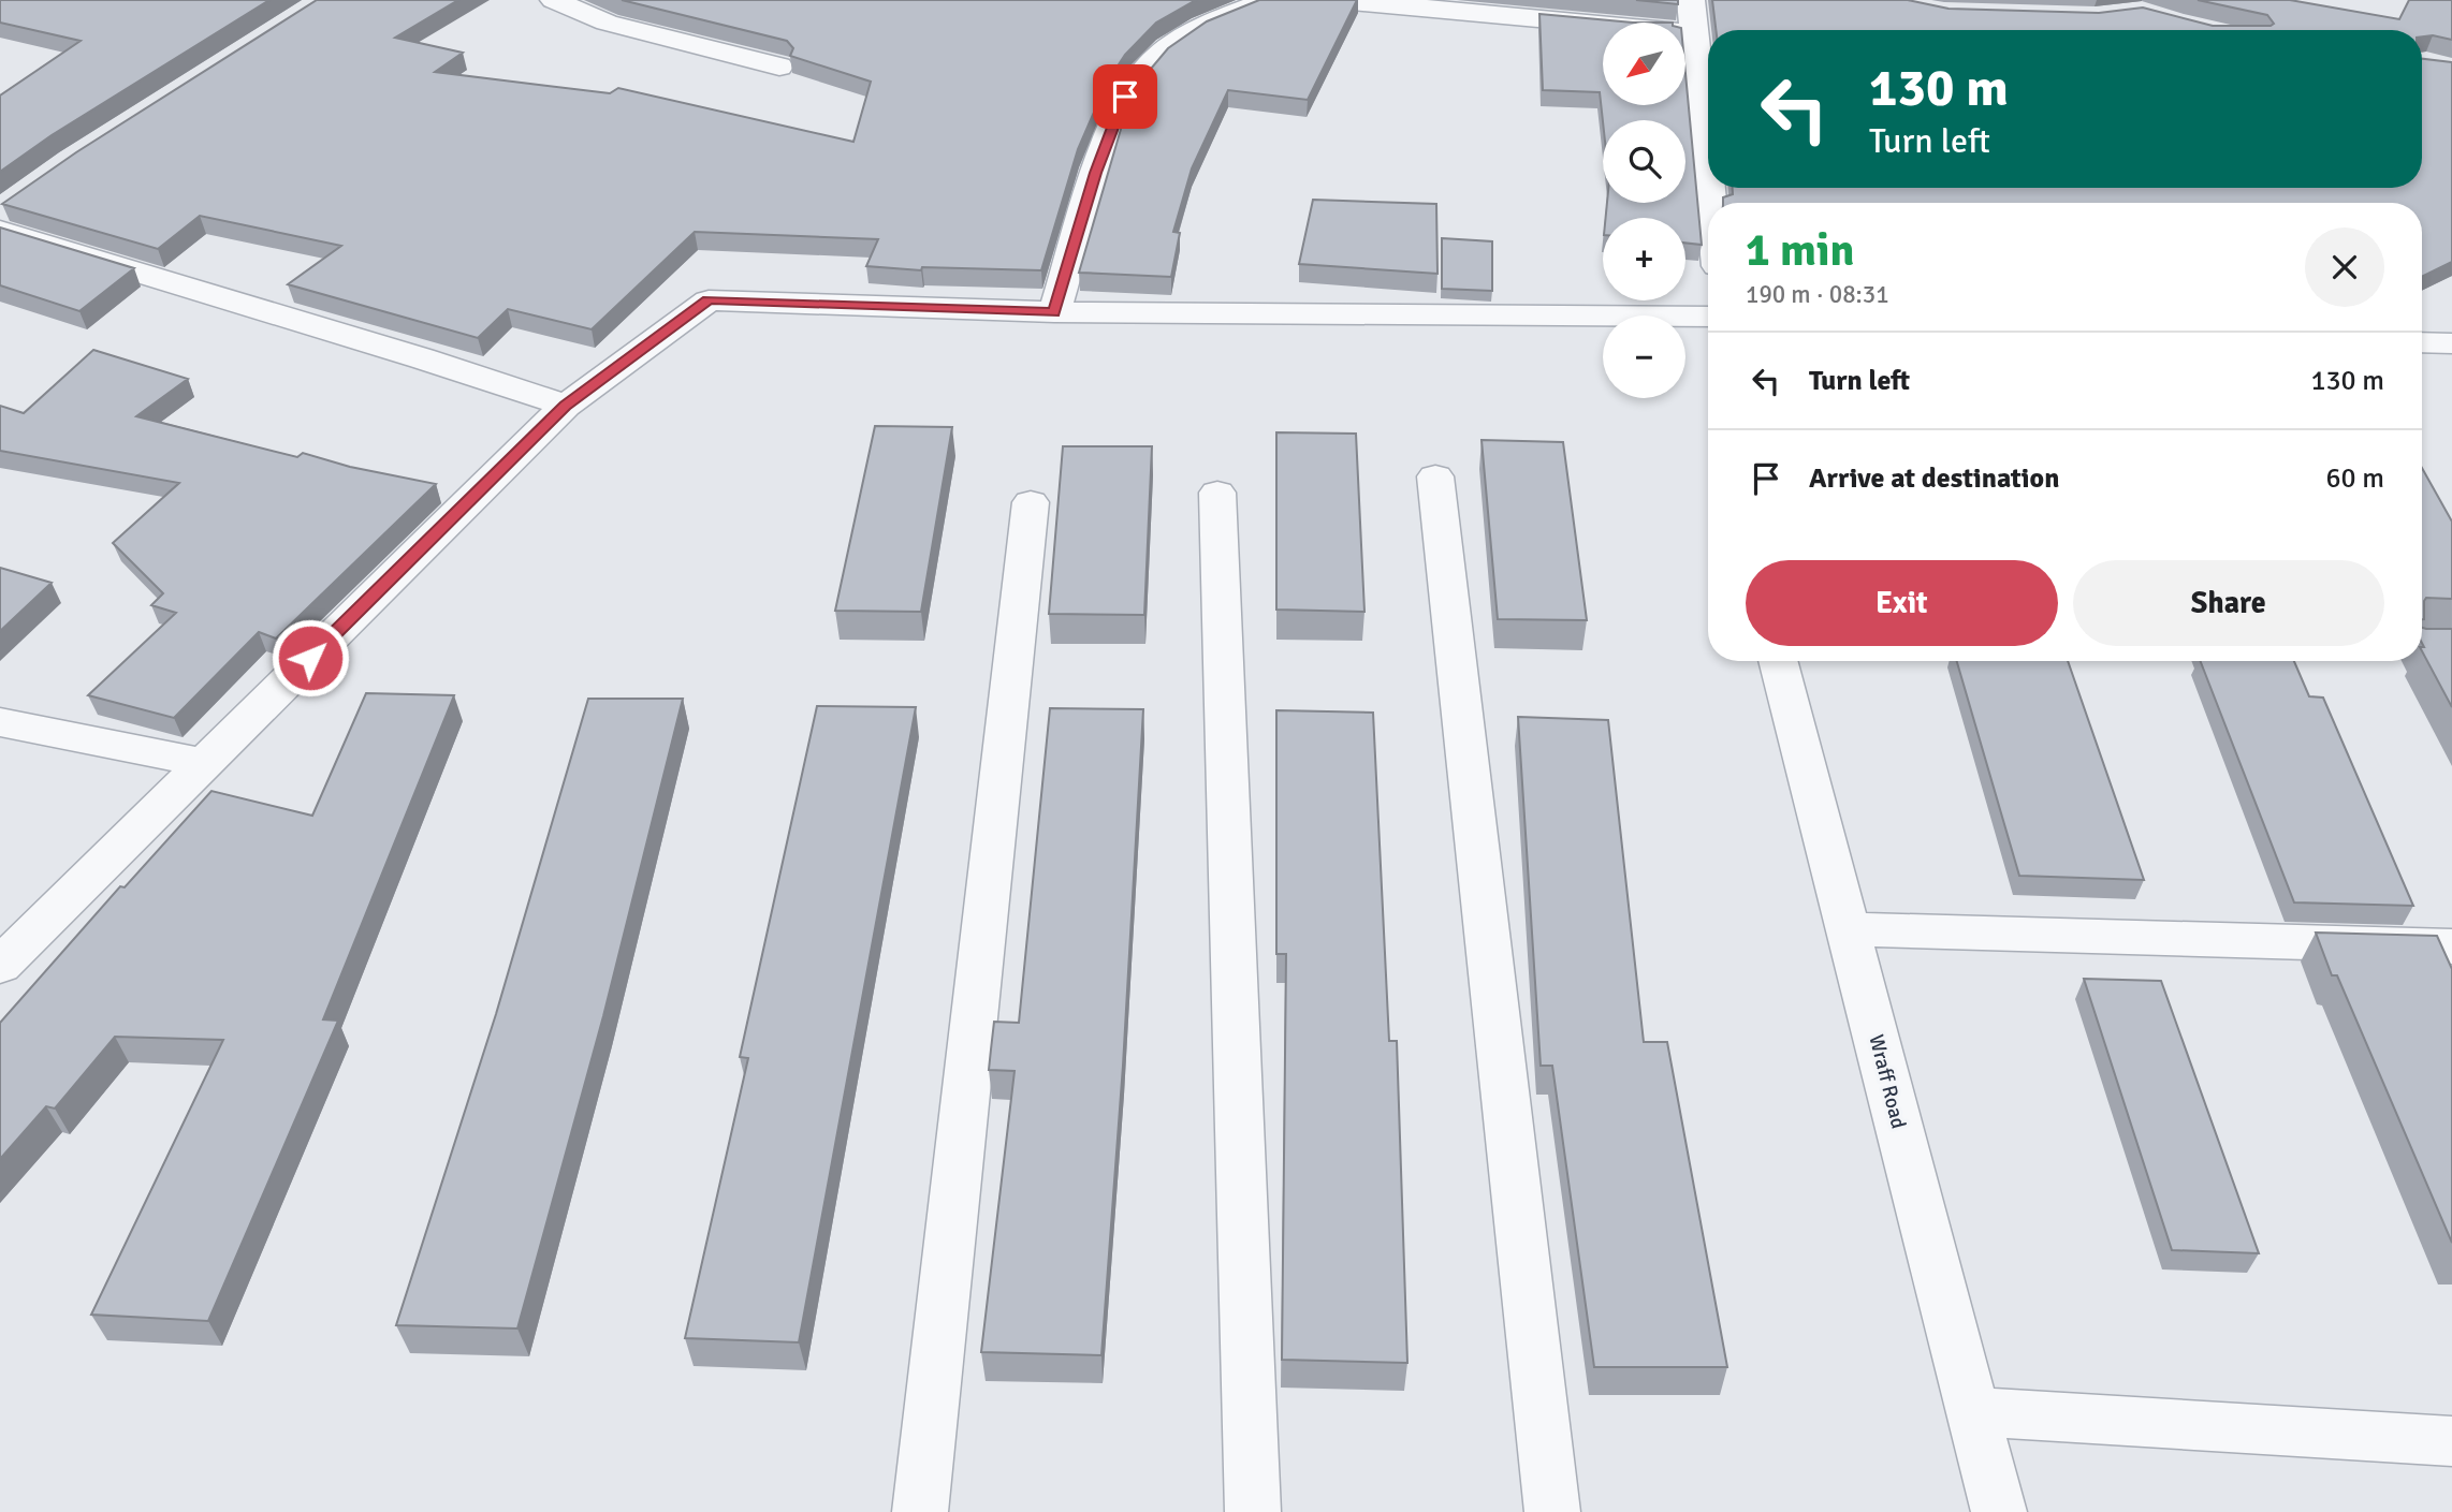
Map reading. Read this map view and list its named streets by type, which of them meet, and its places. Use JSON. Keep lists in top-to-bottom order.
{
  "streets": {
    "street": ["Wraff Road"]
  },
  "north": "bottom left",
  "page": {
    "map_buttons": ["+", "−"],
    "turn": ["130 m", "Turn left"],
    "heading": ["1 min", "190 m · 08:31"],
    "list": [
      {
        "name": "Turn left",
        "value": "130 m"
      },
      {
        "name": "Arrive at destination",
        "value": "60 m"
      }
    ],
    "buttons": ["Exit", "Share"]
  }
}
